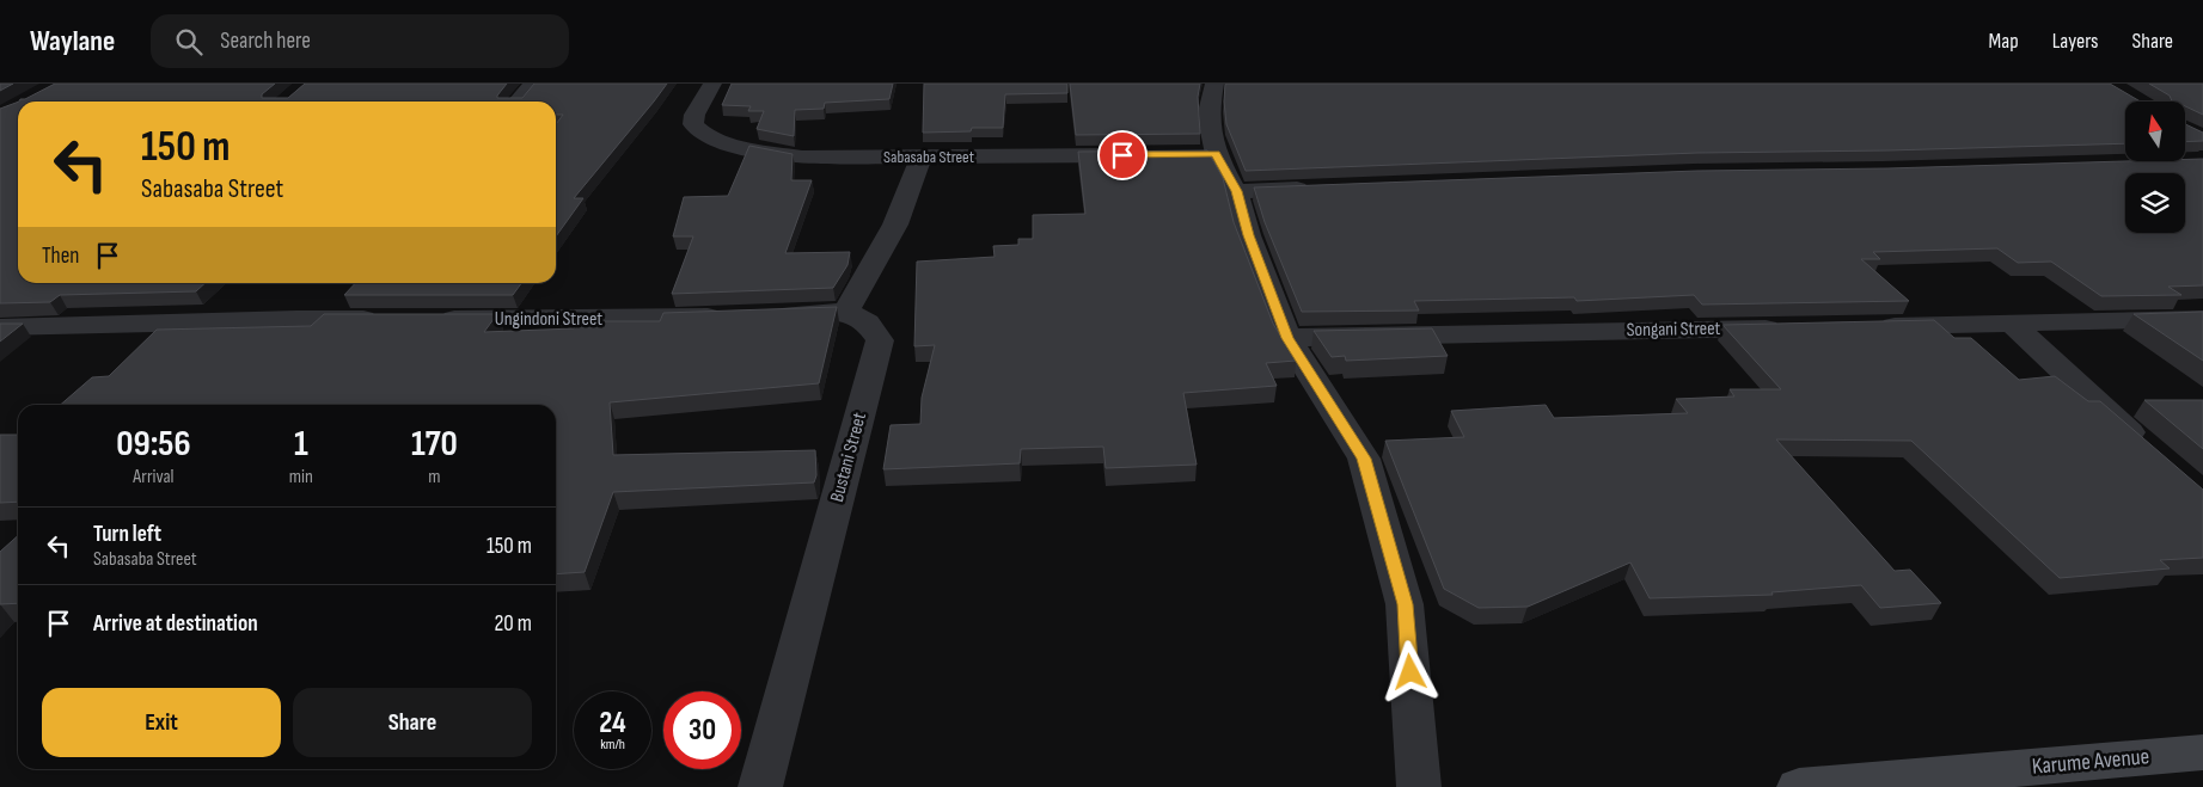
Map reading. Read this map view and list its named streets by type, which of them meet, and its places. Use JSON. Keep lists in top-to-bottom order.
{
  "streets": {
    "main road": ["Karume Avenue"],
    "street": [
      "Sabasaba Street",
      "Ungindoni Street",
      "Songani Street",
      "Bustani Street"
    ]
  },
  "north": "top",
  "page": {
    "header": "Waylane",
    "search": "Search here",
    "nav": ["Map", "Layers", "Share"],
    "turn": ["150 m", "Sabasaba Street"],
    "then": "Then",
    "eta": [
      "09:56",
      "Arrival",
      "1",
      "min",
      "170",
      "m"
    ],
    "list": [
      {
        "name": "Turn left",
        "note": "Sabasaba Street",
        "value": "150 m"
      },
      {
        "name": "Arrive at destination",
        "value": "20 m"
      }
    ],
    "buttons": ["Exit", "Share"],
    "speed": "24 km/h",
    "limit": "30"
  }
}
